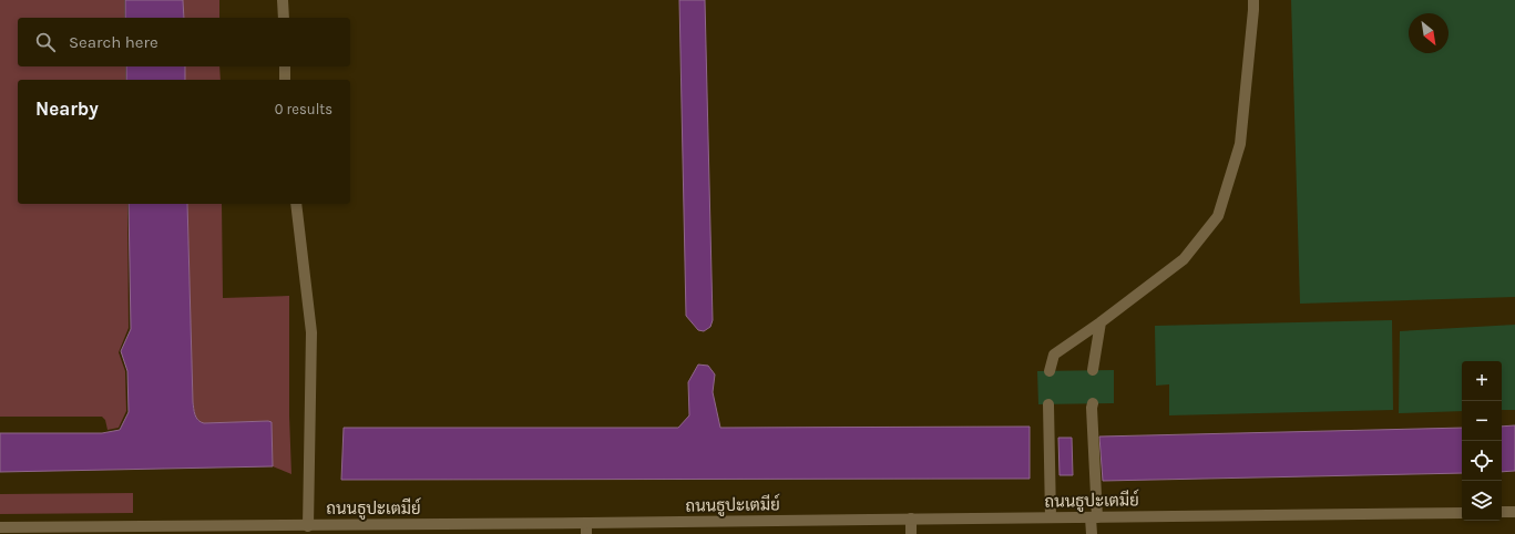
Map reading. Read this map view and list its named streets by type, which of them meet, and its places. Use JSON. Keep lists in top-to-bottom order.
{
  "streets": {
    "street": ["ถนนธูปะเตมีย์"]
  },
  "north": "bottom right",
  "page": {
    "search": "Search here",
    "heading": ["Nearby", "0 results"],
    "map_buttons": ["+", "−"]
  }
}
